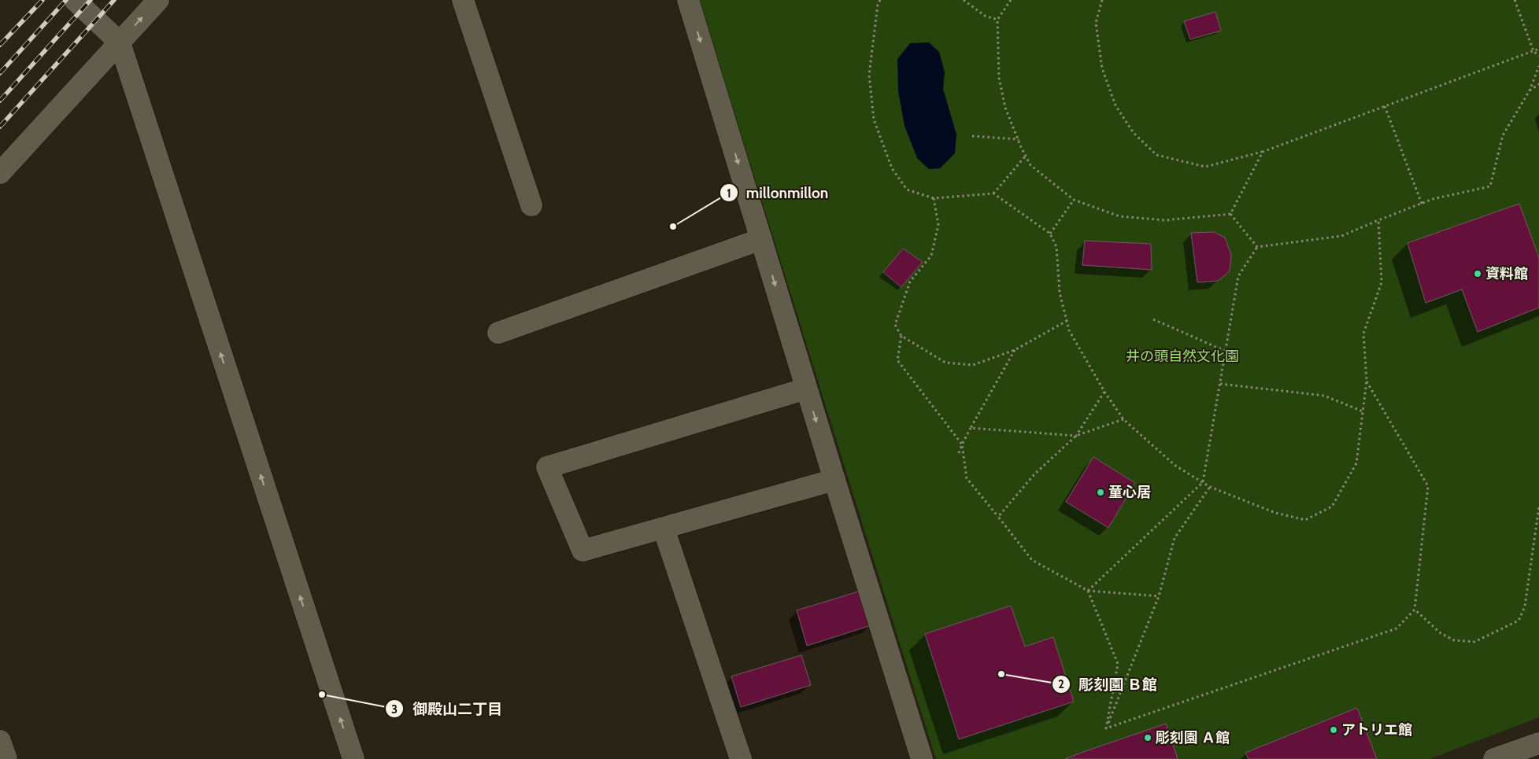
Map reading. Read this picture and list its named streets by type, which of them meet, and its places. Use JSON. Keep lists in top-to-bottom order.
{
  "parks": ["井の頭自然文化園"],
  "places": [
    "millonmillon",
    "資料館",
    "童心居",
    "彫刻園 Ｂ館",
    "御殿山二丁目",
    "アトリエ館",
    "彫刻園 Ａ館"
  ]
}
